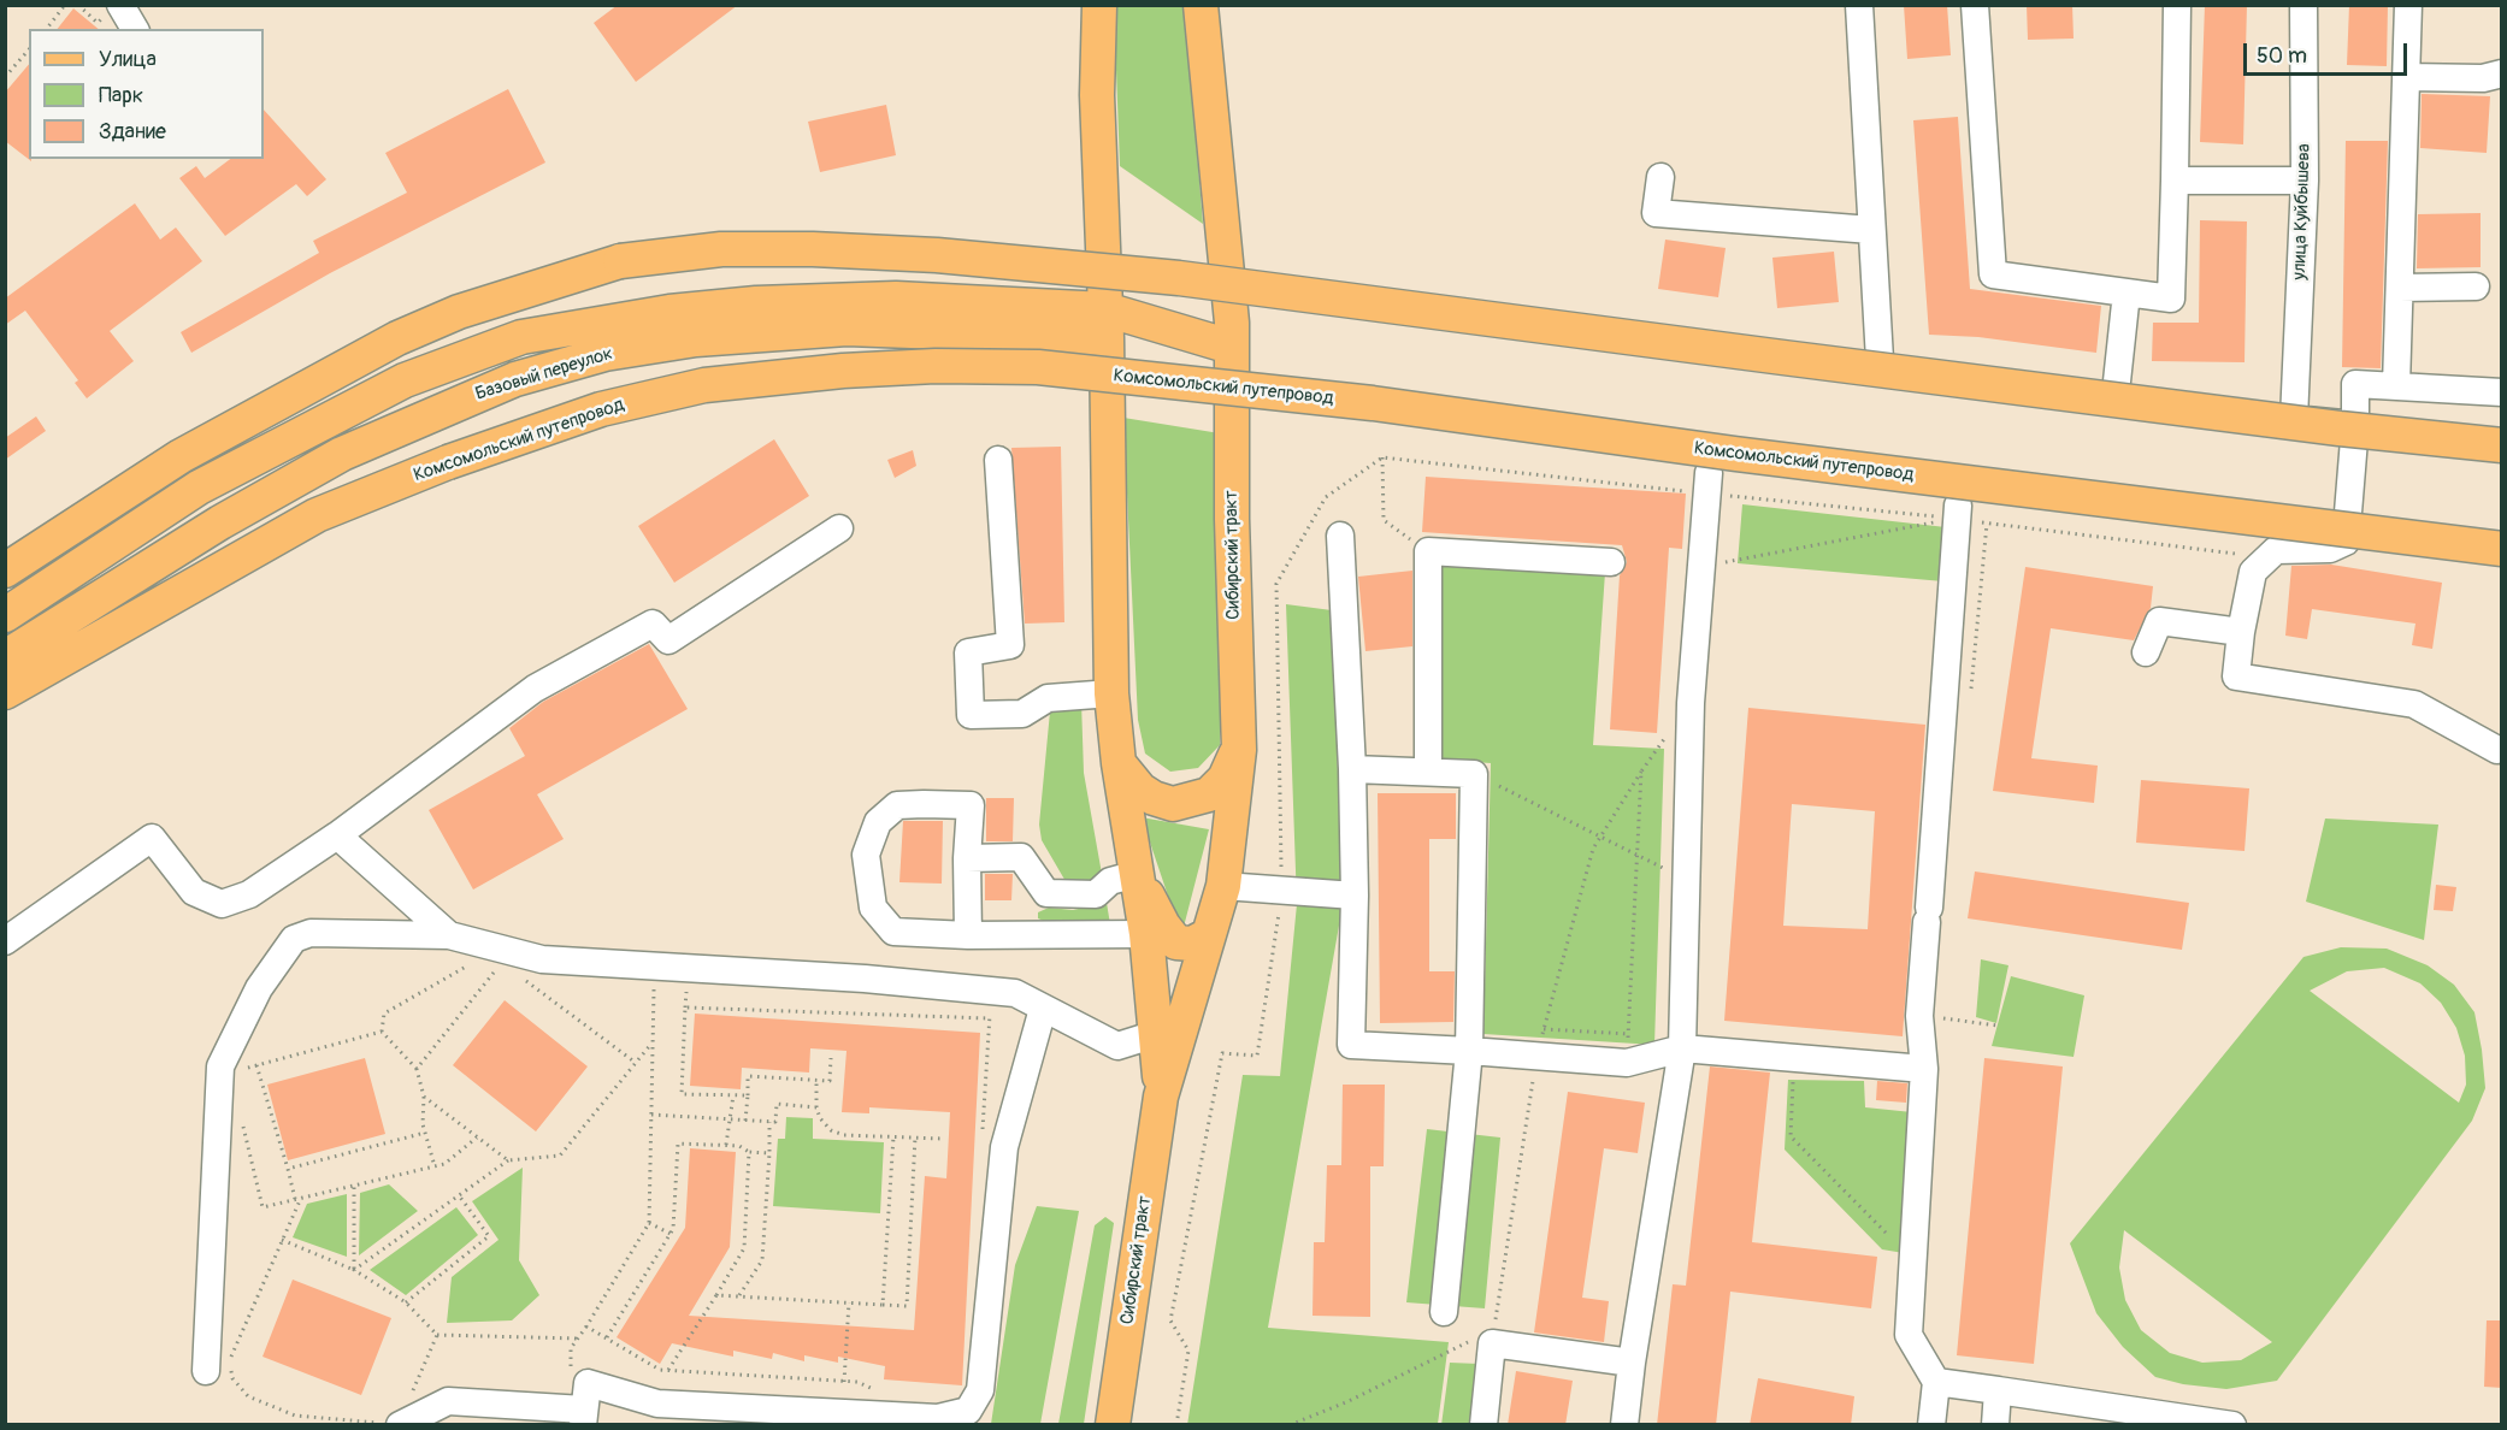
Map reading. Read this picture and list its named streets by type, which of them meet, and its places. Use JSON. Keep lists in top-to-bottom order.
{
  "streets": {
    "main road": ["Базовый переулок", "Комсомольский путепровод", "Сибирский тракт"],
    "street": ["улица Куйбышева"]
  },
  "crossings": [
    ["Базовый переулок", "Сибирский тракт"]
  ],
  "legend": ["Улица", "Парк", "Здание"],
  "scale_bar": "50 m"
}
